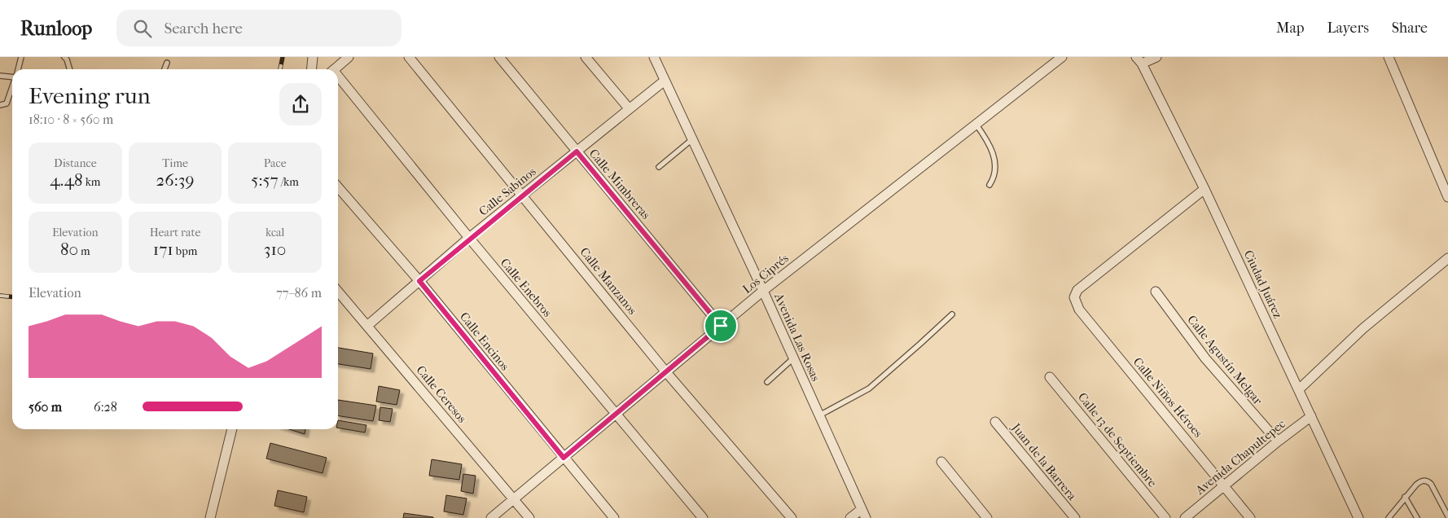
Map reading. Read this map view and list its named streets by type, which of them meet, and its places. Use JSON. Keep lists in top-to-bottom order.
{
  "streets": {
    "street": [
      "Calle Mimbreras",
      "Calle Sabinos",
      "Los Ciprés",
      "Calle Manzanos",
      "Ciudad Juárez",
      "Calle Enebros",
      "Avenida Las Rosas",
      "Calle Encinos",
      "Calle Agustín Melgar",
      "Calle Ceresos",
      "Calle Niños Héroes",
      "Calle 13 de Septiembre",
      "Avenida Chapultepec",
      "Juan de la Barrera"
    ]
  },
  "crossings": [
    ["Calle Mimbreras", "Calle Sabinos"],
    ["Calle Mimbreras", "Los Ciprés"],
    ["Calle Sabinos", "Calle Manzanos"],
    ["Calle Sabinos", "Calle Enebros"],
    ["Calle Sabinos", "Avenida Las Rosas"],
    ["Calle Sabinos", "Calle Encinos"],
    ["Calle Sabinos", "Calle Ceresos"],
    ["Los Ciprés", "Calle Manzanos"],
    ["Los Ciprés", "Calle Enebros"],
    ["Los Ciprés", "Avenida Las Rosas"],
    ["Los Ciprés", "Calle Encinos"],
    ["Los Ciprés", "Calle Ceresos"],
    ["Ciudad Juárez", "Calle Niños Héroes"],
    ["Ciudad Juárez", "Avenida Chapultepec"],
    ["Calle Agustín Melgar", "Avenida Chapultepec"],
    ["Calle Niños Héroes", "Avenida Chapultepec"]
  ],
  "page": {
    "header": "Runloop",
    "search": "Search here",
    "nav": ["Map", "Layers", "Share"],
    "heading": ["Evening run", "18:10 · 8 × 560 m"],
    "stats": [
      ["Distance", "4.48 km"],
      ["Time", "26:39"],
      ["Pace", "5:57 /km"],
      ["Elevation", "80 m"],
      ["Heart rate", "171 bpm"],
      ["kcal", "310"]
    ],
    "chart": ["Elevation", "77–86 m"],
    "list": [
      {
        "name": "560 m",
        "note": "6:28"
      }
    ]
  }
}
